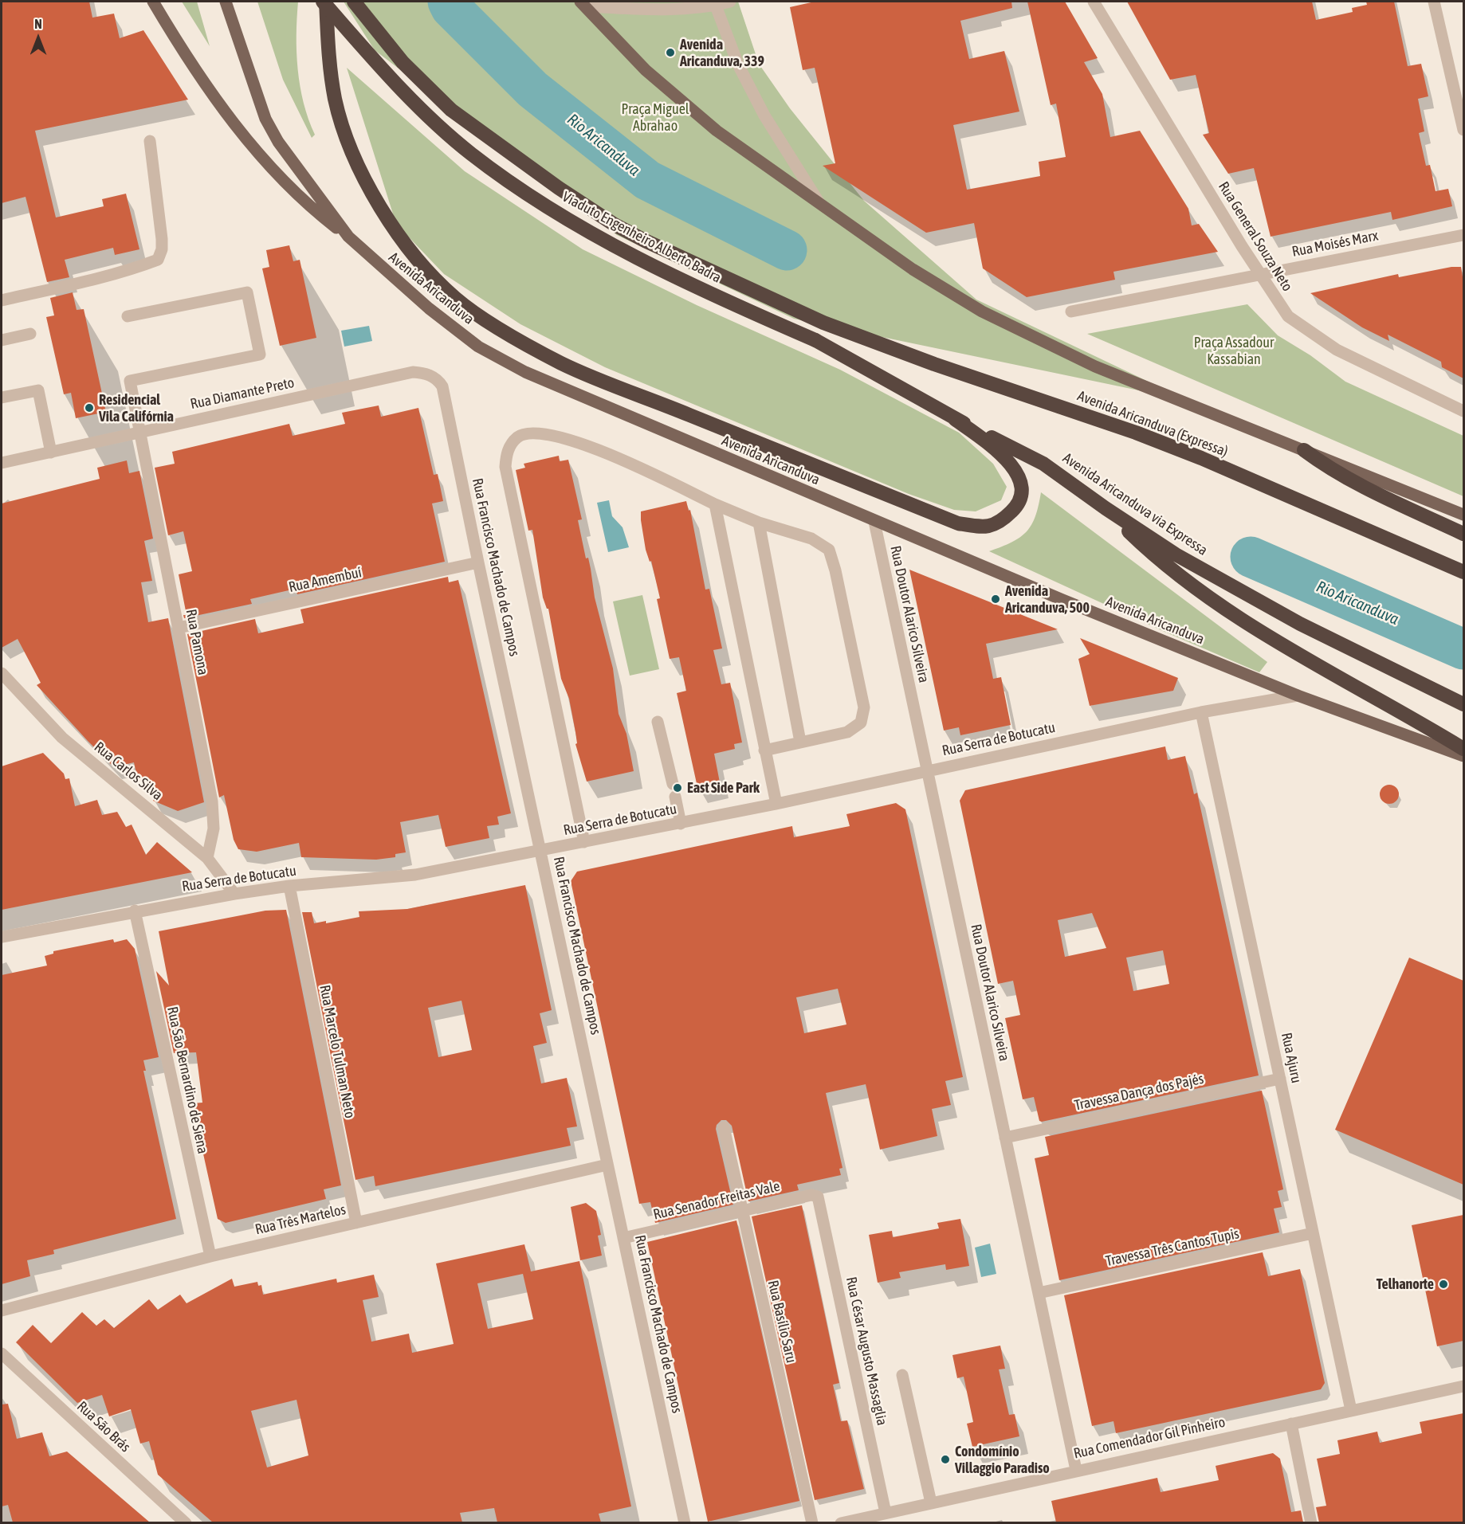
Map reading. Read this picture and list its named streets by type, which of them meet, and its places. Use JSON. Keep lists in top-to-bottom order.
{
  "streets": {
    "highway": ["Viaduto Engenheiro Alberto Badra", "Avenida Aricanduva (Expressa)", "Avenida Aricanduva via Expressa"],
    "main road": ["Avenida Aricanduva"],
    "street": [
      "Rua General Souza Neto",
      "Rua Moisés Marx",
      "Rua Diamante Preto",
      "Rua Francisco Machado de Campos",
      "Rua Amembuí",
      "Rua Doutor Alarico Silveira",
      "Rua Pamona",
      "Rua Serra de Botucatu",
      "Rua Carlos Silva",
      "Rua Marcelo Tulman Neto",
      "Rua Ajuru",
      "Rua São Bernardino de Siena",
      "Travessa Dança dos Pajés",
      "Rua Senador Freitas Vale",
      "Rua Três Martelos",
      "Travessa Três Cantos Tupis",
      "Rua Basílio Saru",
      "Rua César Augusto Massaglia",
      "Rua São Brás",
      "Rua Comendador Gil Pinheiro"
    ]
  },
  "crossings": [
    ["Rua General Souza Neto", "Rua Moisés Marx"],
    ["Viaduto Engenheiro Alberto Badra", "Avenida Aricanduva (Expressa)"],
    ["Viaduto Engenheiro Alberto Badra", "Avenida Aricanduva via Expressa"],
    ["Avenida Aricanduva", "Rua Doutor Alarico Silveira"],
    ["Avenida Aricanduva", "Rua Serra de Botucatu"],
    ["Rua Diamante Preto", "Rua Francisco Machado de Campos"],
    ["Rua Diamante Preto", "Rua Pamona"],
    ["Rua Francisco Machado de Campos", "Rua Amembuí"],
    ["Rua Francisco Machado de Campos", "Rua Serra de Botucatu"],
    ["Rua Francisco Machado de Campos", "Rua Senador Freitas Vale"],
    ["Rua Francisco Machado de Campos", "Rua Três Martelos"],
    ["Rua Amembuí", "Rua Pamona"],
    ["Rua Doutor Alarico Silveira", "Rua Serra de Botucatu"],
    ["Rua Doutor Alarico Silveira", "Travessa Dança dos Pajés"],
    ["Rua Doutor Alarico Silveira", "Travessa Três Cantos Tupis"],
    ["Rua Doutor Alarico Silveira", "Rua Comendador Gil Pinheiro"],
    ["Rua Pamona", "Rua Carlos Silva"],
    ["Rua Serra de Botucatu", "Rua Carlos Silva"],
    ["Rua Serra de Botucatu", "Rua Marcelo Tulman Neto"],
    ["Rua Serra de Botucatu", "Rua Ajuru"],
    ["Rua Serra de Botucatu", "Rua São Bernardino de Siena"],
    ["Rua Marcelo Tulman Neto", "Rua Três Martelos"],
    ["Rua Ajuru", "Travessa Dança dos Pajés"],
    ["Rua Ajuru", "Travessa Três Cantos Tupis"],
    ["Rua Ajuru", "Rua Comendador Gil Pinheiro"],
    ["Rua São Bernardino de Siena", "Rua Três Martelos"],
    ["Rua Senador Freitas Vale", "Rua Basílio Saru"],
    ["Rua Senador Freitas Vale", "Rua César Augusto Massaglia"],
    ["Rua César Augusto Massaglia", "Rua Comendador Gil Pinheiro"]
  ],
  "water": ["Rio Aricanduva"],
  "parks": ["Praça Miguel Abrahao", "Praça Assadour Kassabian"],
  "places": [
    "Avenida Aricanduva, 339",
    "Residencial Vila Califórnia",
    "Avenida Aricanduva, 500",
    "East Side Park",
    "Telhanorte",
    "Condomínio Villaggio Paradiso"
  ],
  "north": "top"
}
